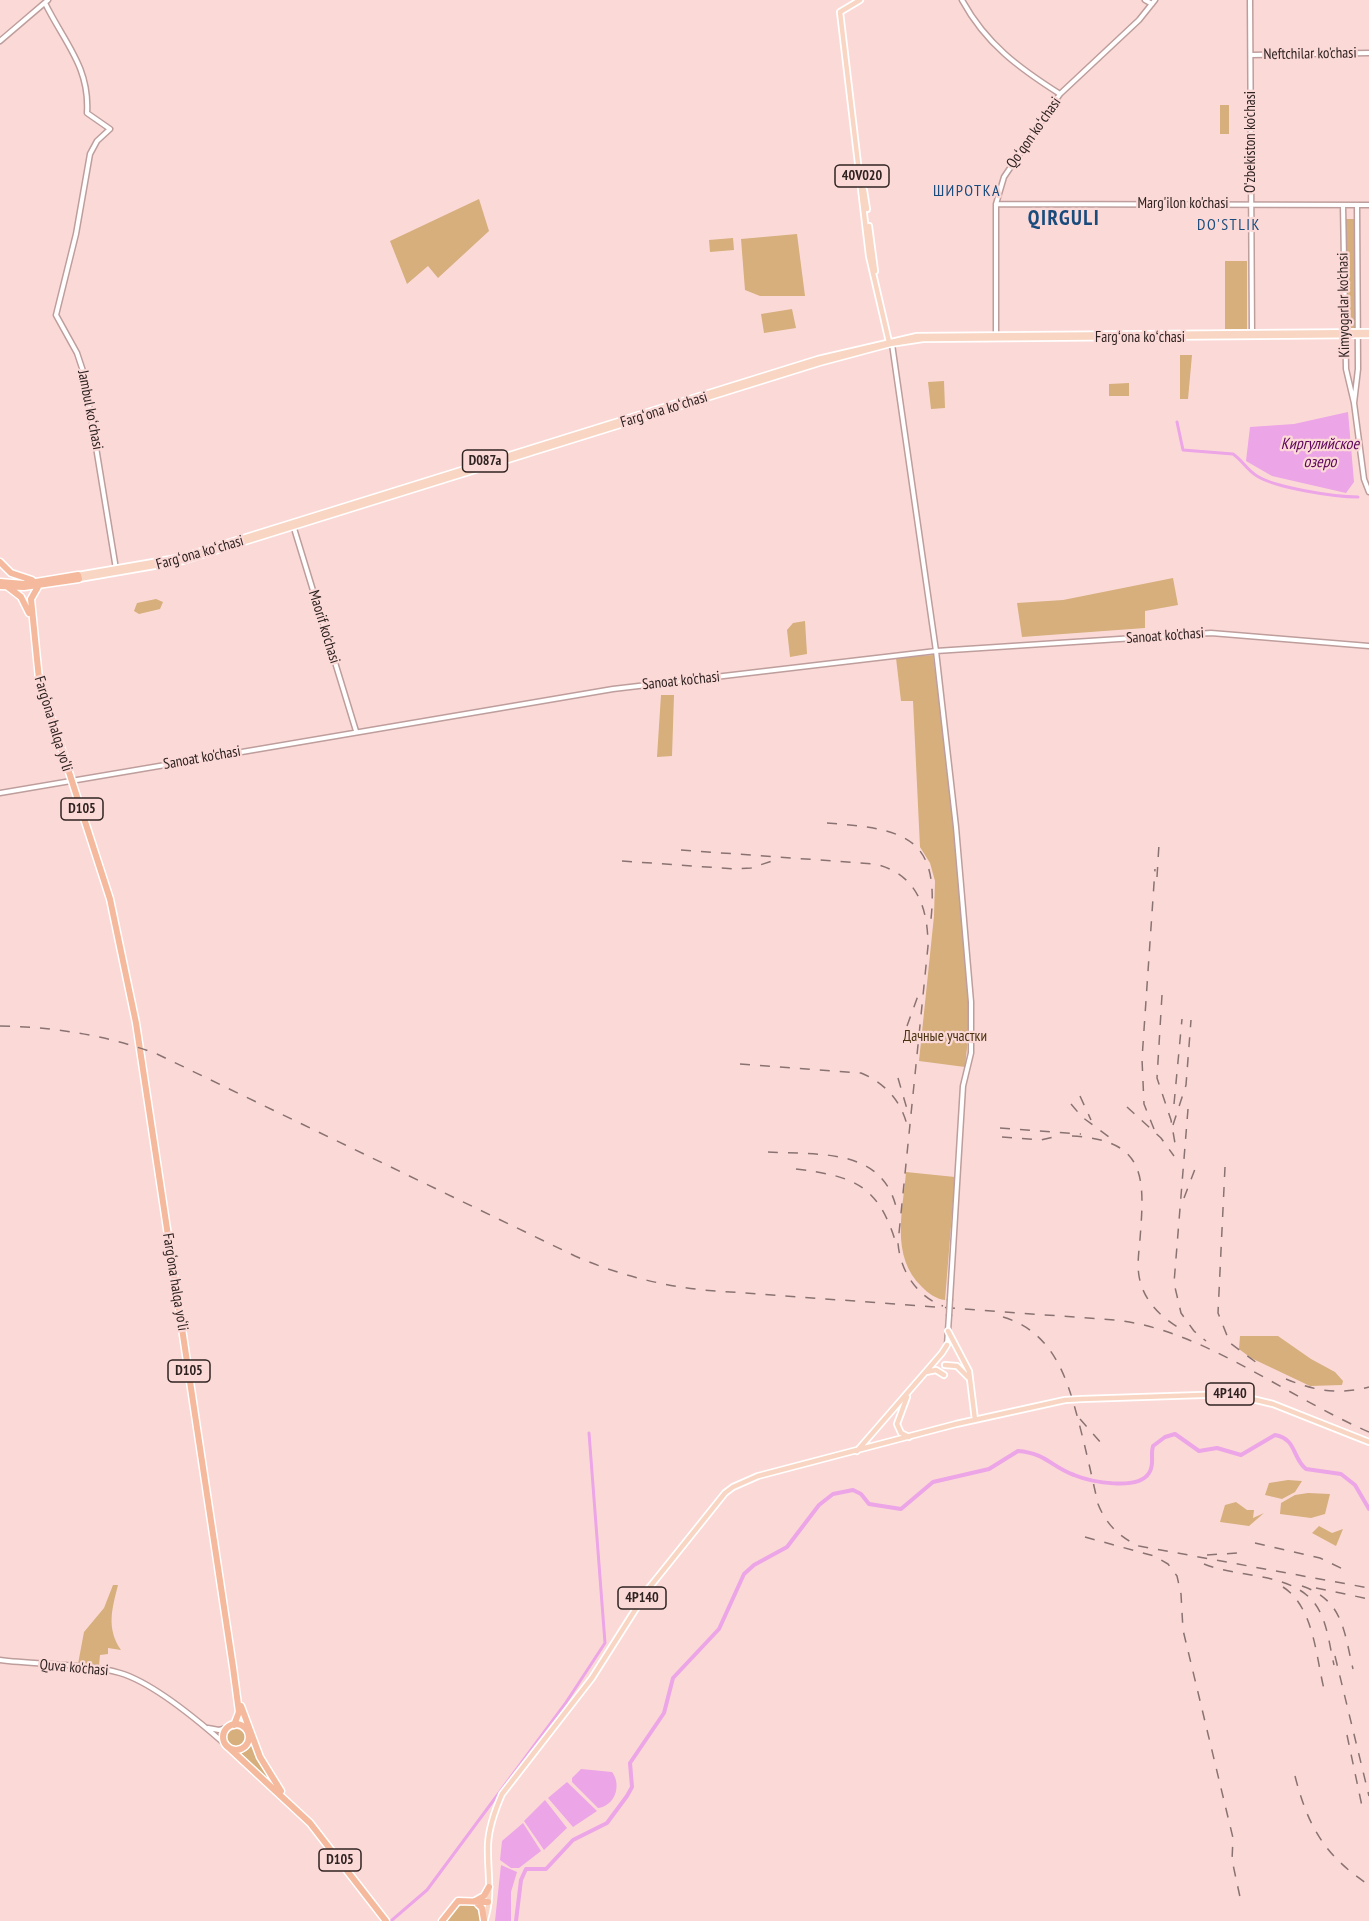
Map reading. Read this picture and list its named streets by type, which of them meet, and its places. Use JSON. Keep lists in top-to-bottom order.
{
  "streets": {
    "highway": ["Fargʻona koʻchasi", "Farg‘ona halqa yo‘li", "D105"],
    "main road": ["40V020", "D087a", "4P140"],
    "street": [
      "Neftchilar ko'chasi",
      "Qoʻqon koʻchasi",
      "O'zbekiston ko'chasi",
      "Marg'ilon ko'chasi",
      "Kimyogarlar ko'chasi",
      "Jambul koʻchasi",
      "Maorif ko'chasi",
      "Sanoat ko'chasi",
      "Quva ko'chasi"
    ]
  },
  "crossings": [
    ["Neftchilar ko'chasi", "O'zbekiston ko'chasi"],
    ["Qoʻqon koʻchasi", "Marg'ilon ko'chasi"],
    ["Qoʻqon koʻchasi", "Fargʻona koʻchasi"],
    ["O'zbekiston ko'chasi", "Marg'ilon ko'chasi"],
    ["O'zbekiston ko'chasi", "Fargʻona koʻchasi"],
    ["40V020", "Fargʻona koʻchasi"],
    ["Marg'ilon ko'chasi", "Kimyogarlar ko'chasi"],
    ["Kimyogarlar ko'chasi", "Fargʻona koʻchasi"],
    ["Fargʻona koʻchasi", "Jambul koʻchasi"],
    ["Fargʻona koʻchasi", "Maorif ko'chasi"],
    ["Fargʻona koʻchasi", "D105"],
    ["Maorif ko'chasi", "Sanoat ko'chasi"],
    ["Sanoat ko'chasi", "Farg‘ona halqa yo‘li"],
    ["Farg‘ona halqa yo‘li", "D105"],
    ["Farg‘ona halqa yo‘li", "Quva ko'chasi"]
  ],
  "districts": ["ШИРОТКА", "QIRGULI", "DO'STLIK"],
  "water": ["Киргулийское озеро"],
  "parks": ["Дачные участки"]
}
